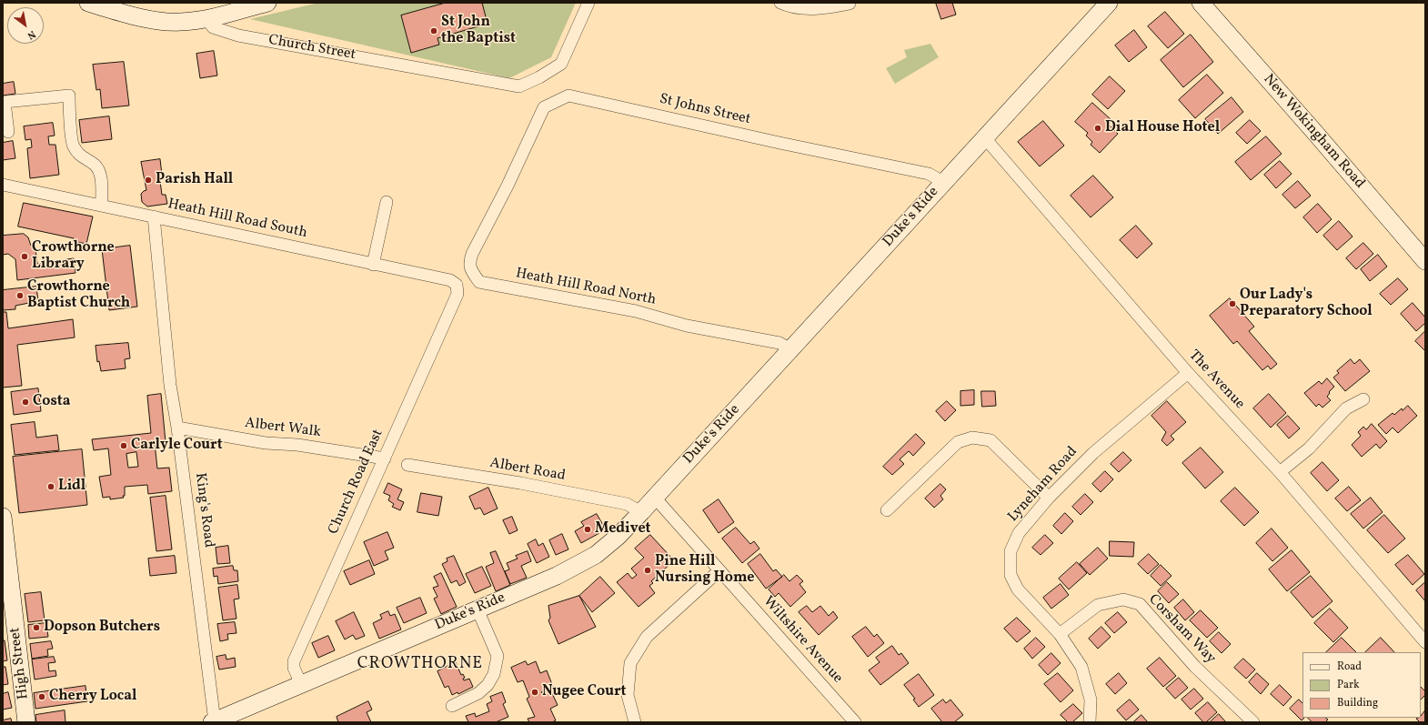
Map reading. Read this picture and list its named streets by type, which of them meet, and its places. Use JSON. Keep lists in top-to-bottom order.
{
  "streets": {
    "main road": ["New Wokingham Road", "Duke's Ride", "High Street"],
    "street": [
      "Church Street",
      "St Johns Street",
      "Heath Hill Road South",
      "Heath Hill Road North",
      "The Avenue",
      "Albert Walk",
      "Albert Road",
      "Church Road East",
      "Lyneham Road",
      "King's Road",
      "Corsham Way",
      "Wiltshire Avenue"
    ]
  },
  "crossings": [
    ["St Johns Street", "Duke's Ride"],
    ["St Johns Street", "Heath Hill Road North"],
    ["Duke's Ride", "Heath Hill Road North"],
    ["Duke's Ride", "The Avenue"],
    ["Duke's Ride", "Albert Road"],
    ["Duke's Ride", "Church Road East"],
    ["Duke's Ride", "King's Road"],
    ["Duke's Ride", "Wiltshire Avenue"],
    ["Heath Hill Road South", "Church Road East"],
    ["Heath Hill Road South", "King's Road"],
    ["The Avenue", "Lyneham Road"],
    ["Albert Walk", "Church Road East"],
    ["Albert Walk", "King's Road"],
    ["Lyneham Road", "Corsham Way"]
  ],
  "districts": ["CROWTHORNE"],
  "places": [
    "St John the Baptist",
    "Dial House Hotel",
    "Parish Hall",
    "Crowthorne Library",
    "Crowthorne Baptist Church",
    "Our Lady's Preparatory School",
    "Costa",
    "Carlyle Court",
    "Lidl",
    "Medivet",
    "Pine Hill Nursing Home",
    "Dopson Butchers",
    "Nugee Court",
    "Cherry Local"
  ],
  "legend": ["Road", "Park", "Building"],
  "north": "bottom right"
}
